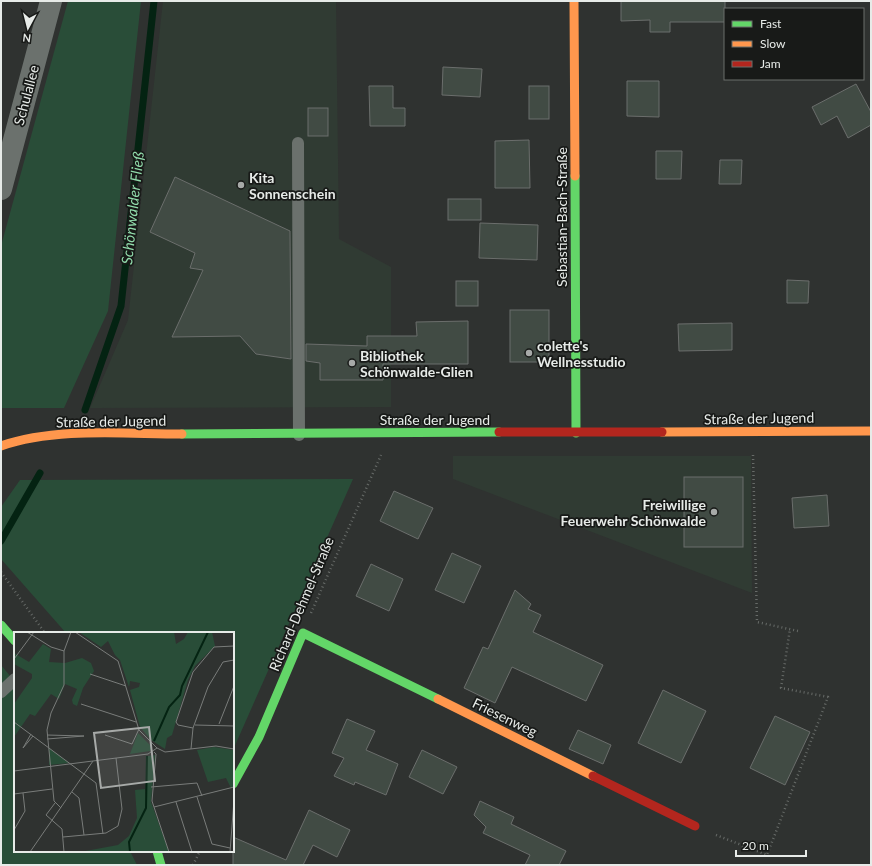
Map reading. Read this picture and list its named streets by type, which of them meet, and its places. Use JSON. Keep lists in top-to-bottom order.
{
  "streets": {
    "street": [
      "Schulallee",
      "Sebastian-Bach-Straße",
      "Straße der Jugend",
      "Richard-Dehmel-Straße",
      "Friesenweg"
    ]
  },
  "crossings": [
    ["Sebastian-Bach-Straße", "Straße der Jugend"],
    ["Straße der Jugend", "Richard-Dehmel-Straße"],
    ["Richard-Dehmel-Straße", "Friesenweg"]
  ],
  "water": ["Schönwalder Fließ"],
  "places": [
    "Kita Sonnenschein",
    "colette's Wellnesstudio",
    "Bibliothek Schönwalde-Glien",
    "Freiwillige Feuerwehr Schönwalde"
  ],
  "legend": ["Fast", "Slow", "Jam"],
  "scale_bar": "20 m",
  "north": "bottom"
}
